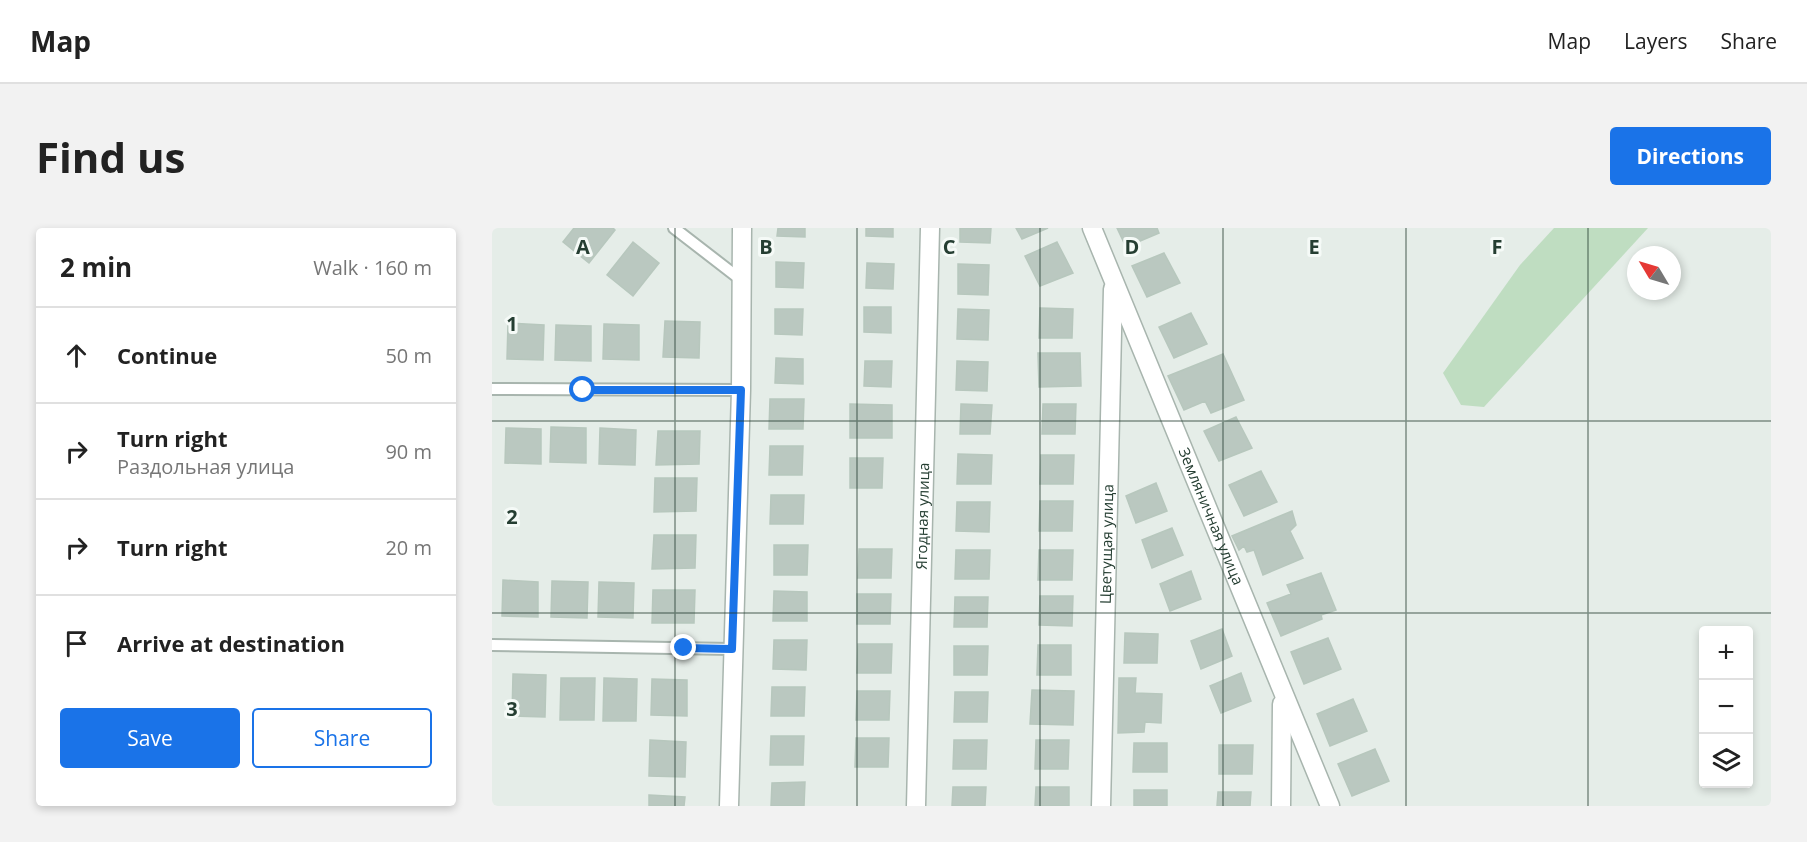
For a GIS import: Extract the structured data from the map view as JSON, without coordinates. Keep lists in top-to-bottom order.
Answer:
{
  "streets": {
    "street": ["Ягодная улица", "Земляничная улица", "Цветущая улица"]
  },
  "crossings": [
    ["Земляничная улица", "Цветущая улица"]
  ],
  "north": "top left",
  "page": {
    "header": "Map",
    "nav": ["Map", "Layers", "Share"],
    "buttons": [
      "Directions",
      ["Save", "Share"]
    ],
    "title": "Find us",
    "heading": ["2 min", "Walk · 160 m"],
    "list": [
      ["Continue", "50 m"],
      ["Turn right", "Раздольная улица", "90 m"],
      ["Turn right", "20 m"],
      "Arrive at destination"
    ],
    "map_buttons": ["+", "−"]
  },
  "grid": {
    "columns": [
      "A",
      "B",
      "C",
      "D",
      "E",
      "F"
    ],
    "rows": ["1", "2", "3"]
  }
}
